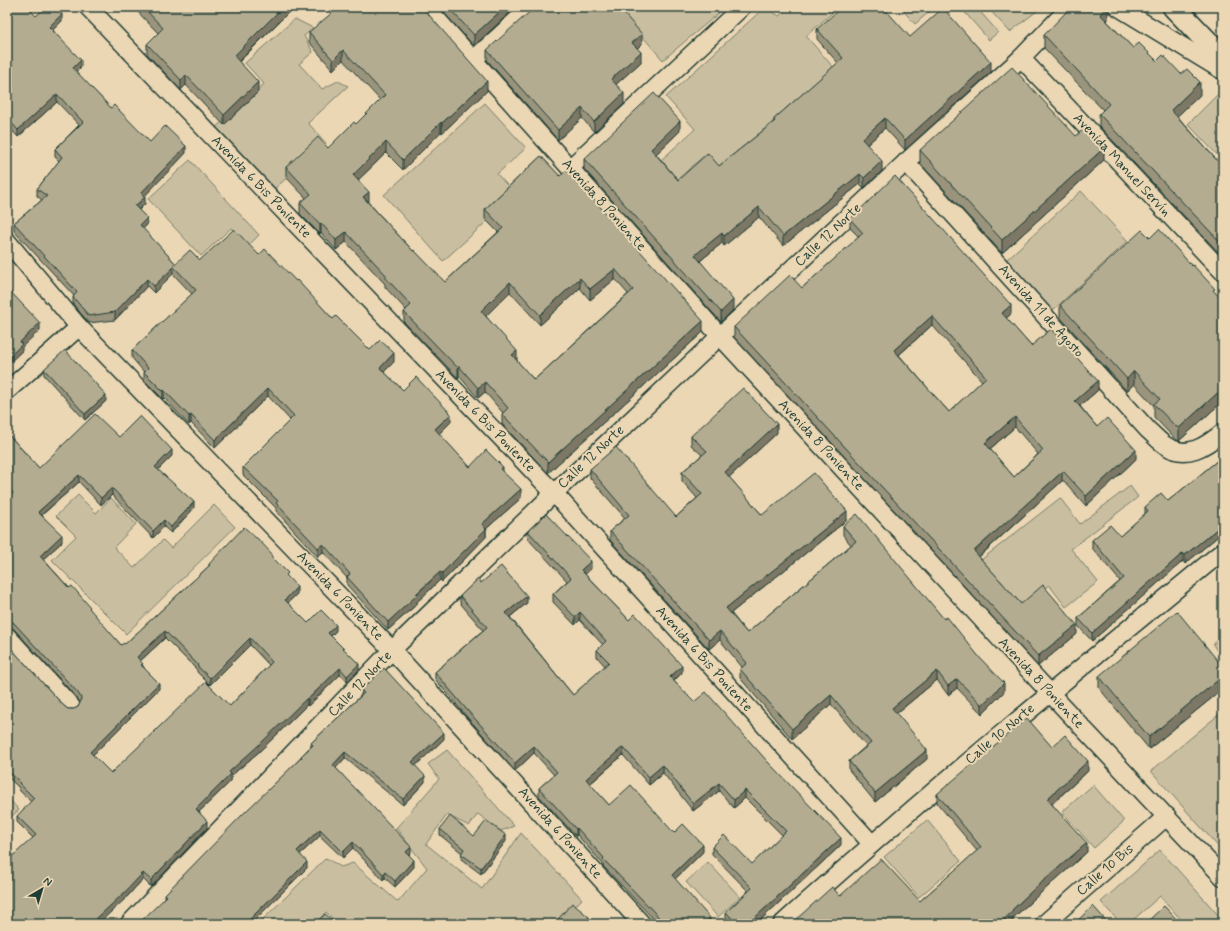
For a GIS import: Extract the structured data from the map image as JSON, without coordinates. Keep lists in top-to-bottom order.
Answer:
{
  "streets": {
    "street": [
      "Avenida Manuel Servín",
      "Avenida 6 Bis Poniente",
      "Avenida 8 Poniente",
      "Calle 12 Norte",
      "Avenida 11 de Agosto",
      "Avenida 6 Poniente",
      "Calle 10 Norte",
      "Calle 10 Bis"
    ]
  },
  "crossings": [
    ["Avenida Manuel Servín", "Calle 12 Norte"],
    ["Avenida 6 Bis Poniente", "Calle 12 Norte"],
    ["Avenida 6 Bis Poniente", "Calle 10 Norte"],
    ["Avenida 8 Poniente", "Calle 12 Norte"],
    ["Avenida 8 Poniente", "Calle 10 Norte"],
    ["Avenida 8 Poniente", "Calle 10 Bis"],
    ["Calle 12 Norte", "Avenida 11 de Agosto"],
    ["Calle 12 Norte", "Avenida 6 Poniente"]
  ],
  "north": "top right"
}
